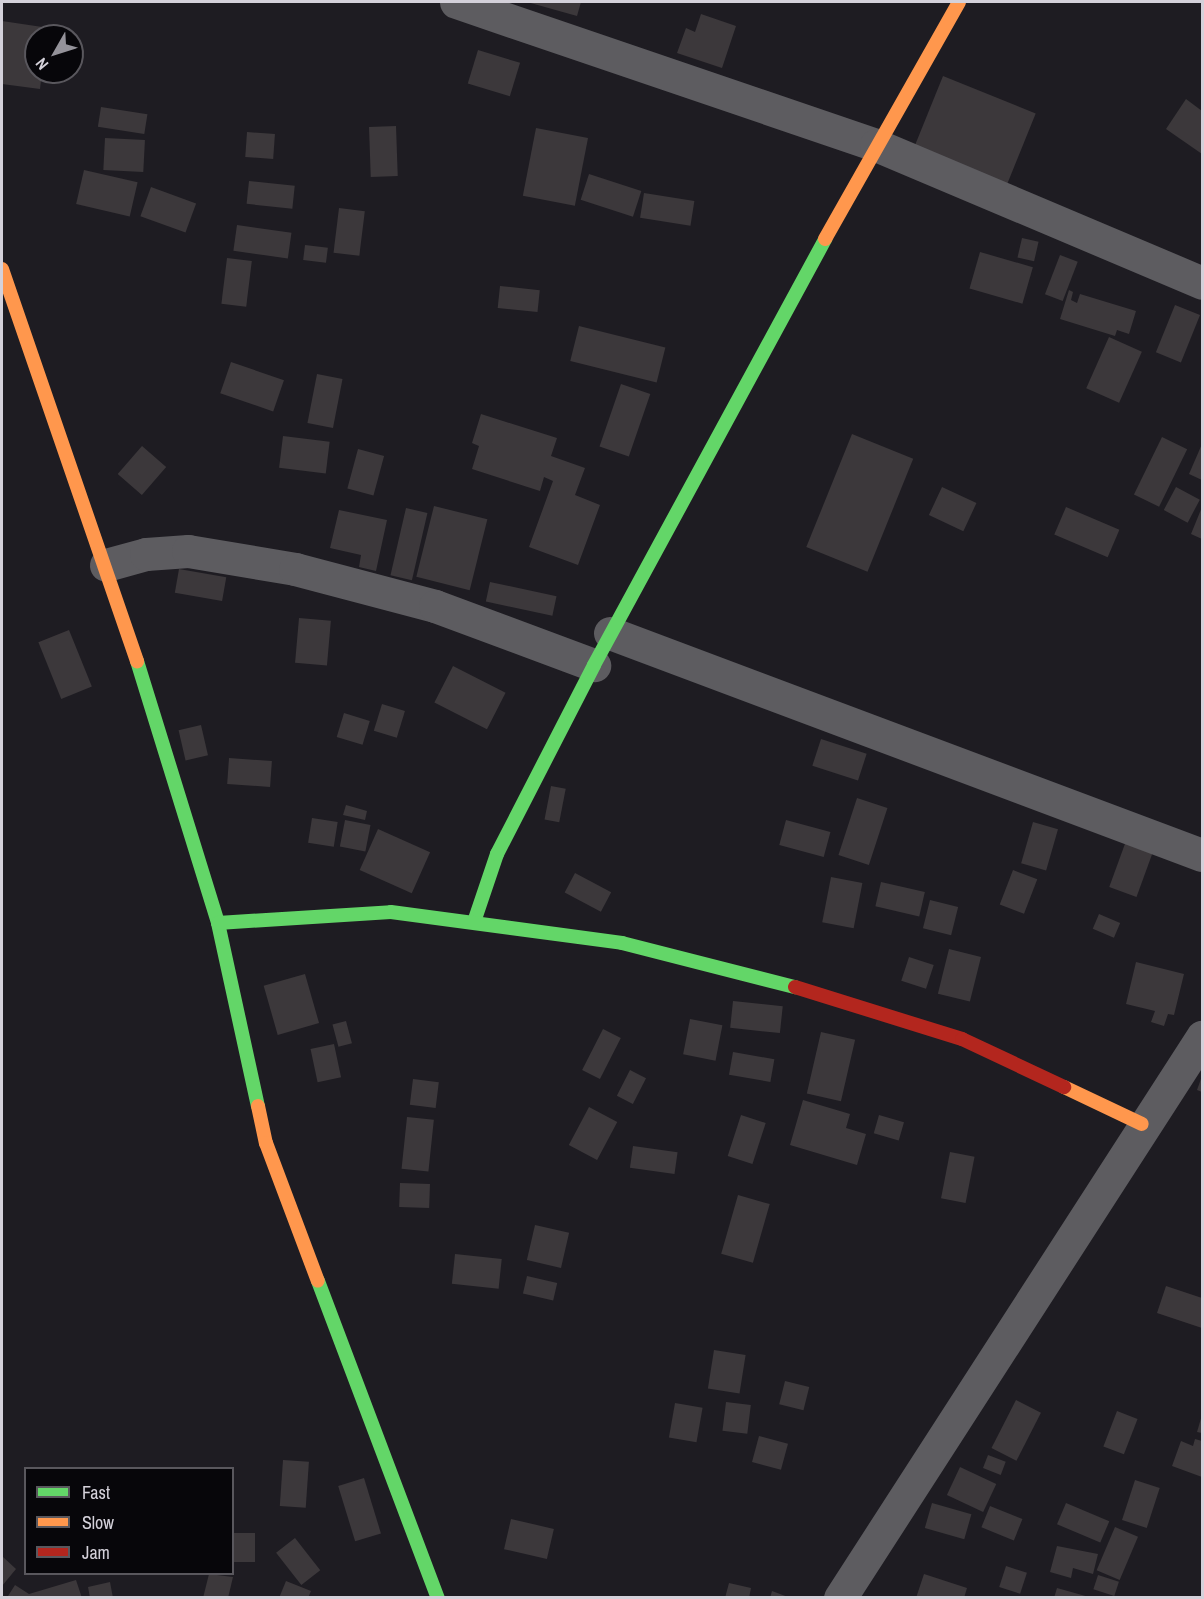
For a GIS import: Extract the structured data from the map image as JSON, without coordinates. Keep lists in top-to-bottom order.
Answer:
{
  "legend": ["Fast", "Slow", "Jam"],
  "north": "bottom left"
}
